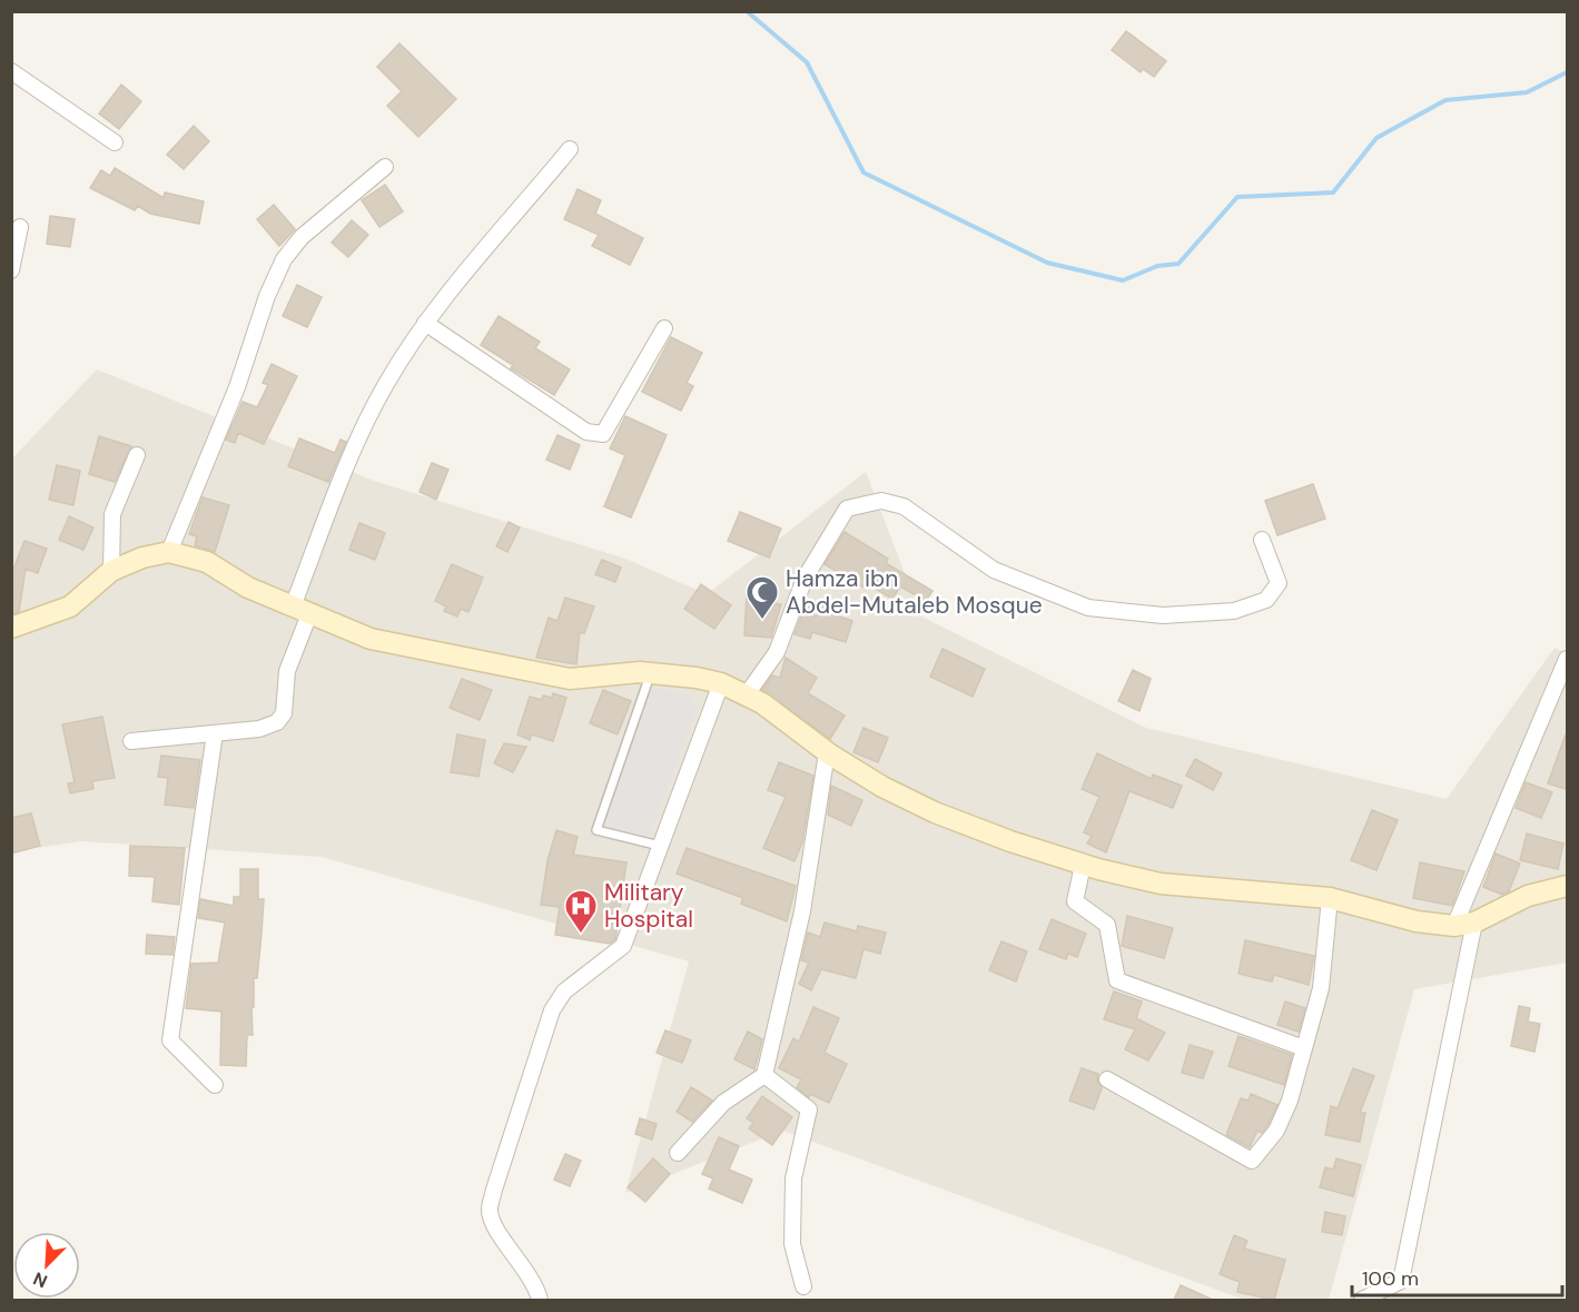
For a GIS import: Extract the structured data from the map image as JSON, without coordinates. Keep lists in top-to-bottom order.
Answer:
{
  "places": {
    "mosque": ["Hamza ibn Abdel-Mutaleb Mosque"],
    "hospital": ["Military Hospital"]
  },
  "scale_bar": "100 m",
  "north": "bottom left"
}
